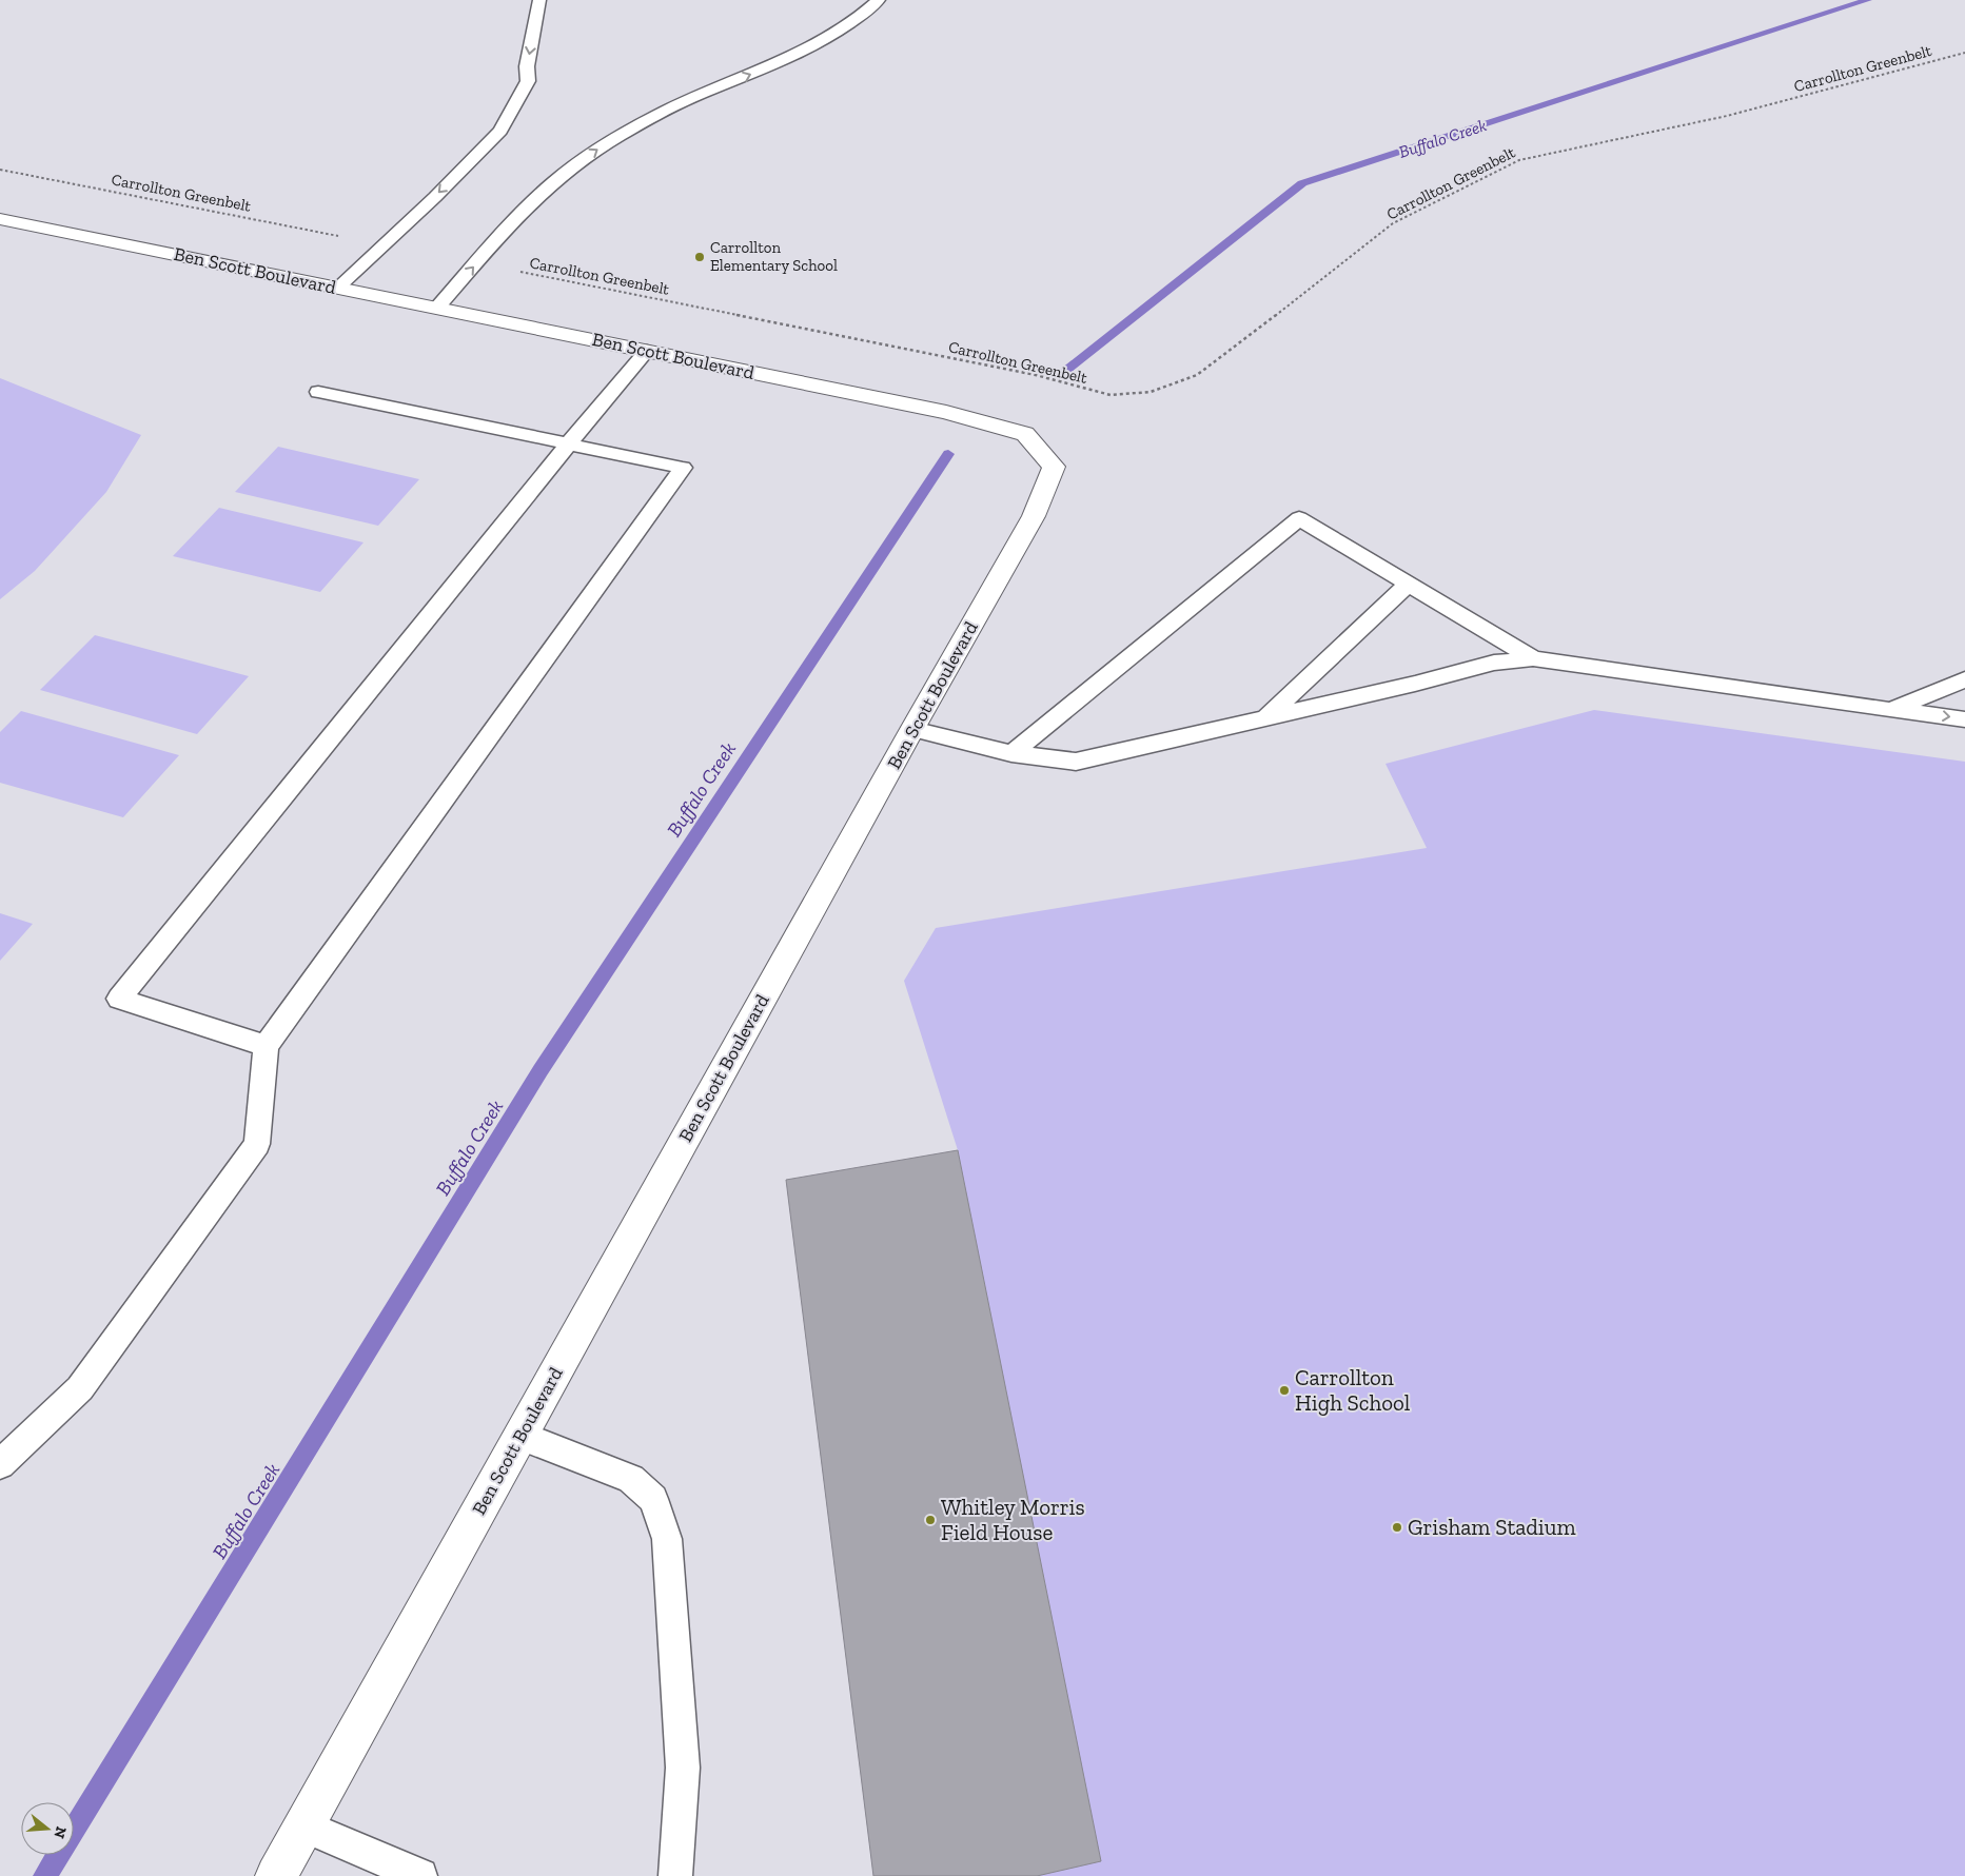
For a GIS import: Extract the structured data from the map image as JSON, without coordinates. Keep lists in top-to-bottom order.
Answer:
{
  "streets": {
    "street": ["Ben Scott Boulevard"],
    "path": ["Carrollton Greenbelt"]
  },
  "water": ["Buffalo Creek"],
  "places": [
    "Carrollton Elementary School",
    "Carrollton High School",
    "Whitley Morris Field House",
    "Grisham Stadium"
  ],
  "north": "right"
}
